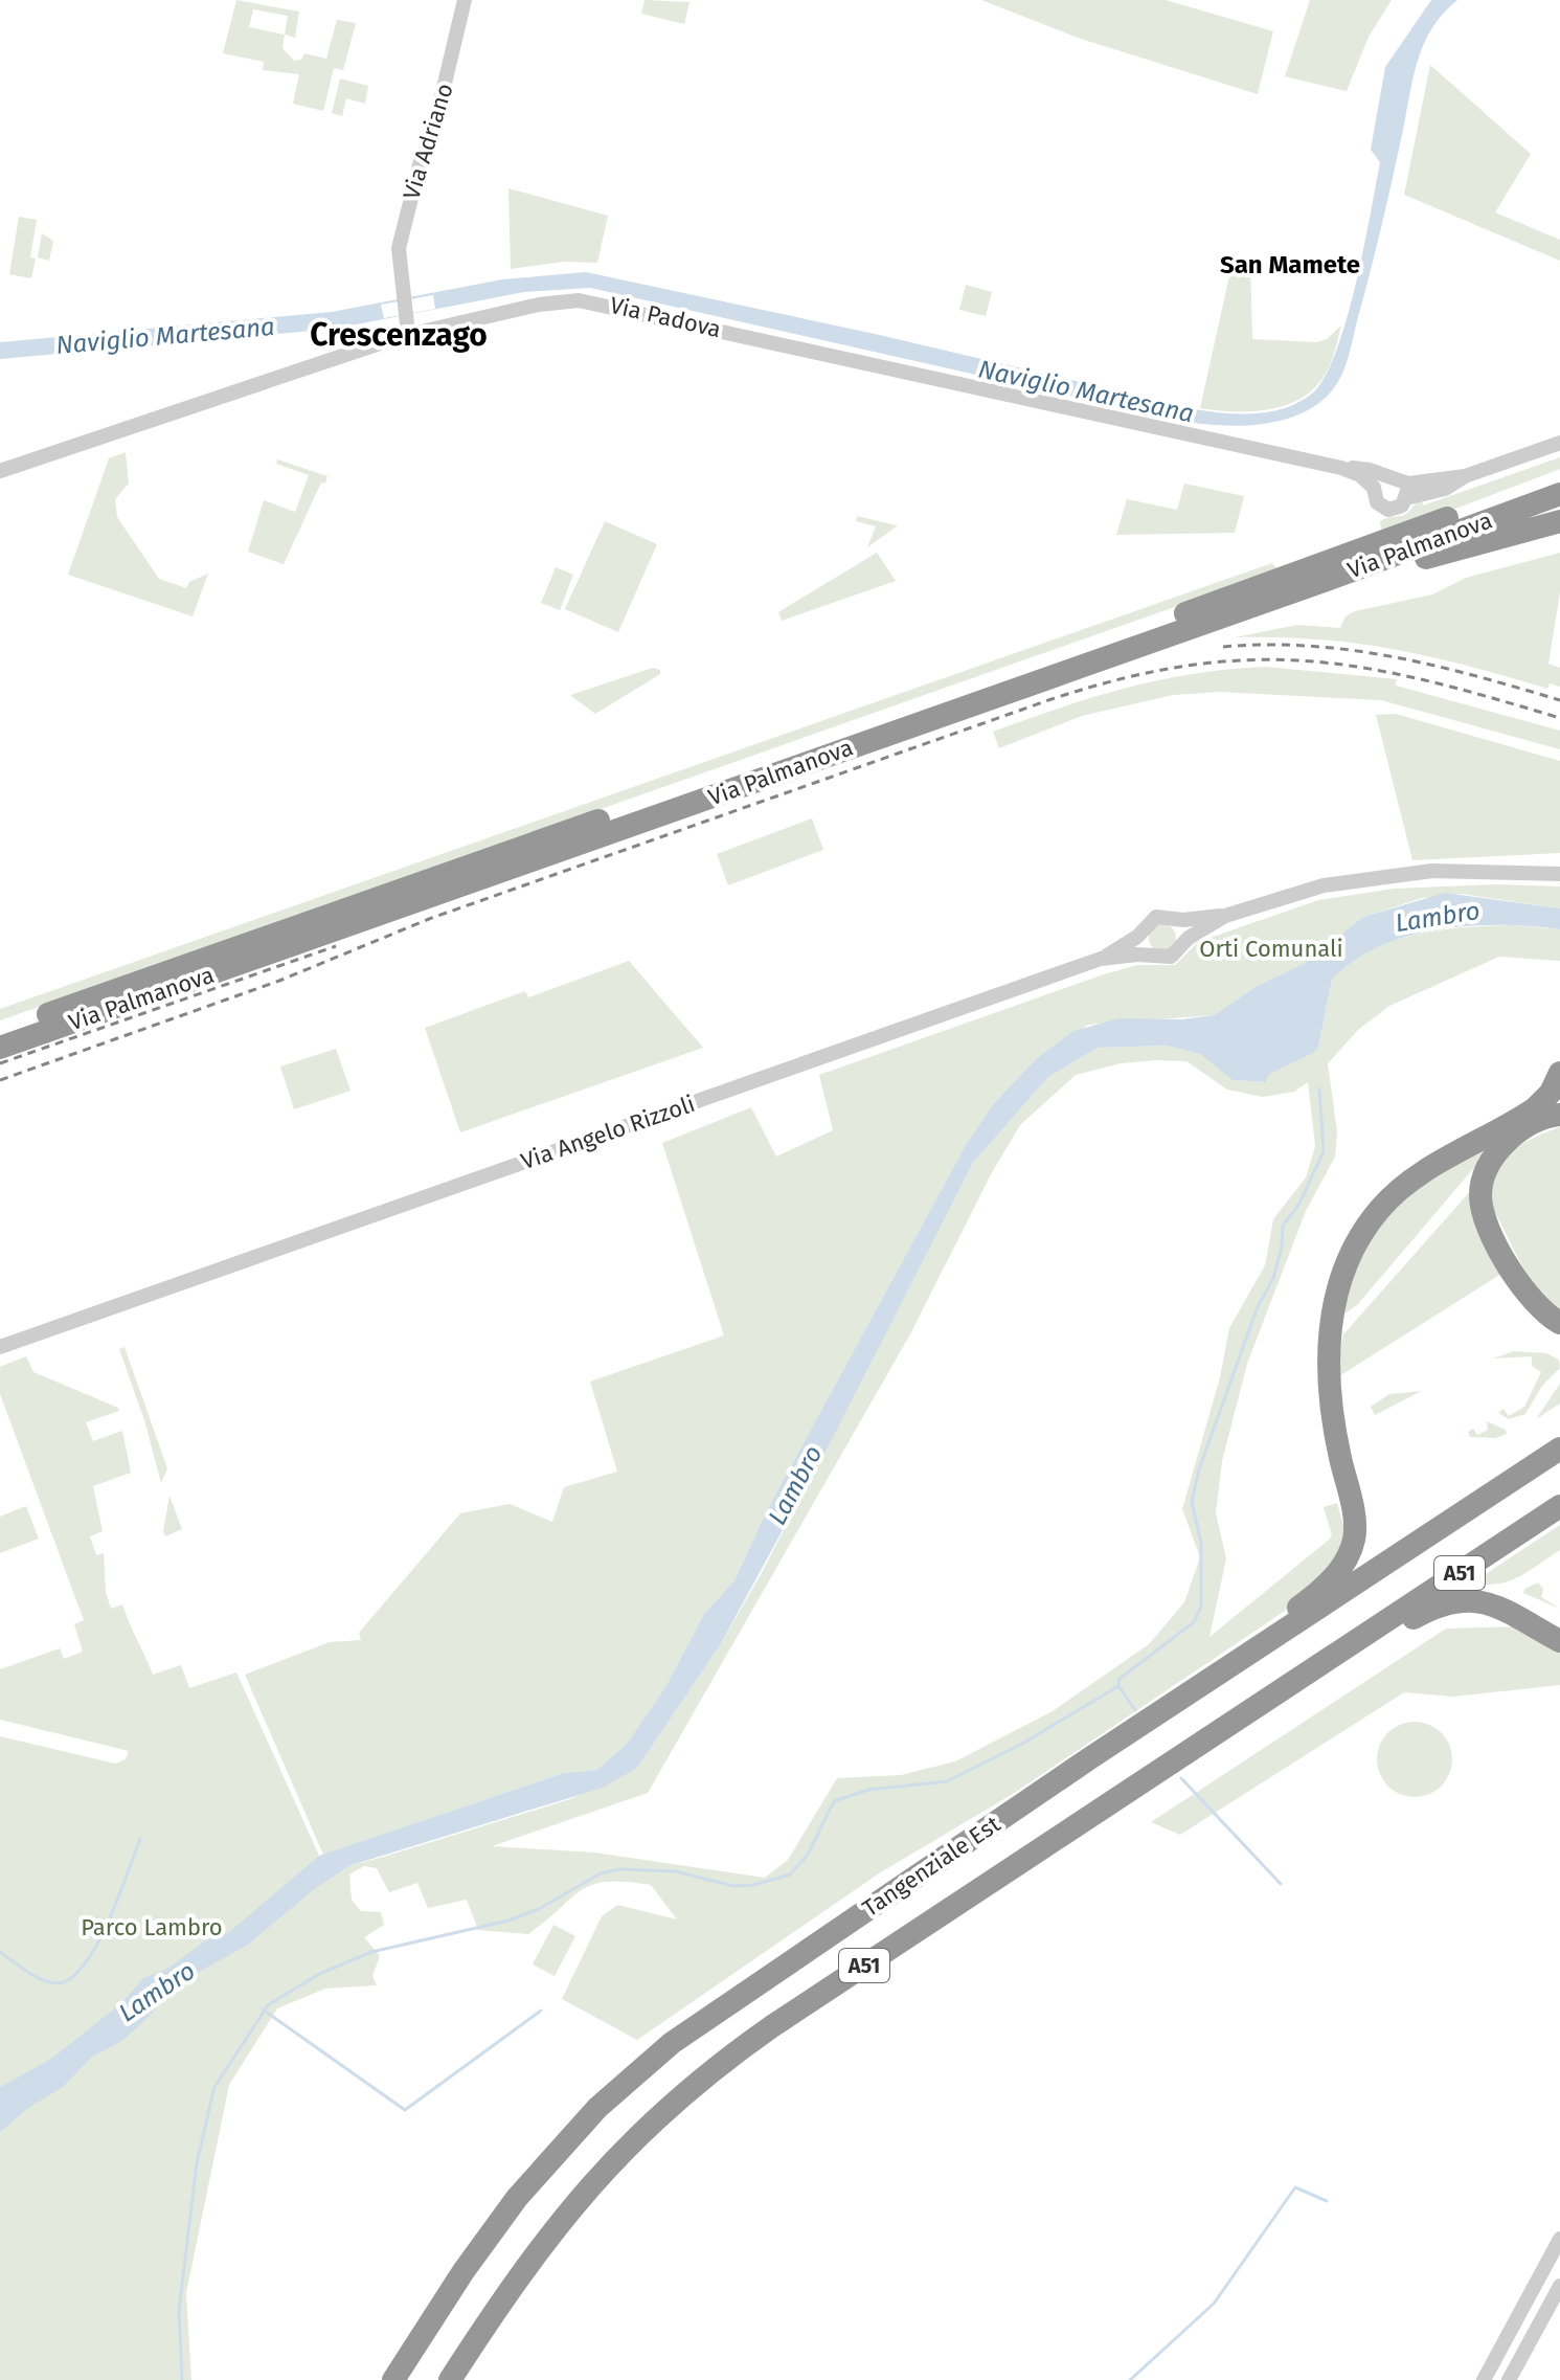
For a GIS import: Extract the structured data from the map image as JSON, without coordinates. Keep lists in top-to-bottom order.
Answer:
{
  "streets": {
    "highway": ["Via Palmanova", "A51", "Tangenziale Est"],
    "street": ["Via Adriano", "Via Padova", "Via Angelo Rizzoli"]
  },
  "crossings": [
    ["Via Adriano", "Via Padova"],
    ["Via Padova", "Via Palmanova"]
  ],
  "districts": ["San Mamete", "Crescenzago"],
  "water": ["Naviglio Martesana", "Lambro"],
  "parks": ["Orti Comunali", "Parco Lambro"]
}
